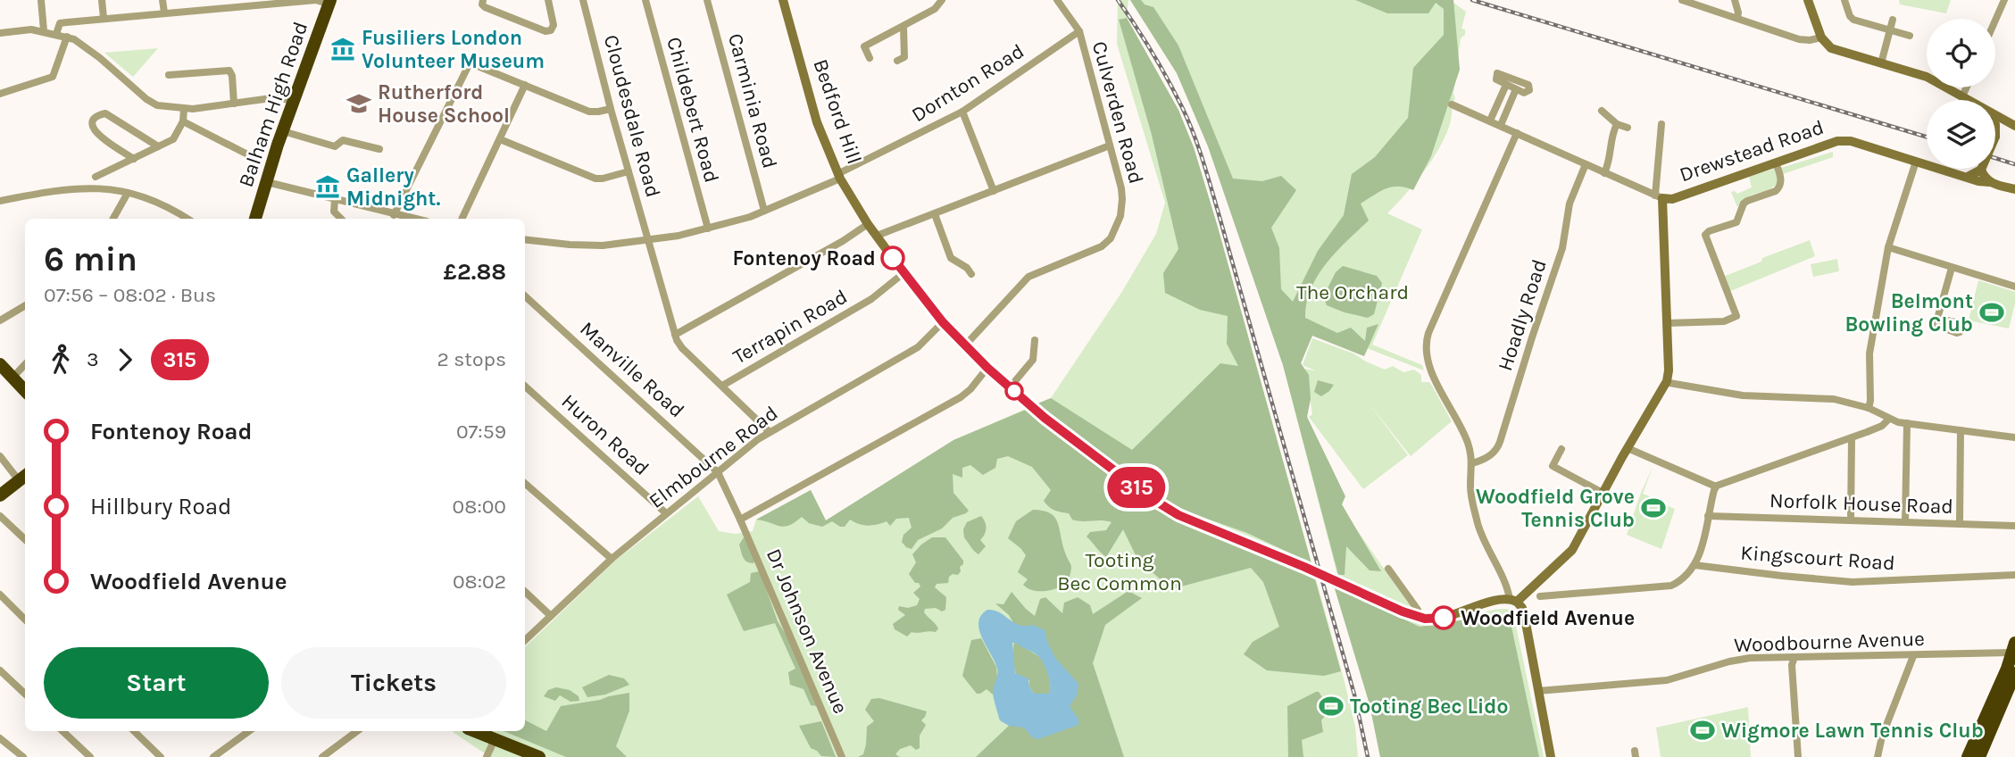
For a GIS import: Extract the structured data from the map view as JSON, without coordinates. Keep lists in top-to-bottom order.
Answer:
{
  "streets": {
    "highway": ["Balham High Road"],
    "main road": ["Bedford Hill", "Drewstead Road"],
    "street": [
      "Dornton Road",
      "Carminia Road",
      "Childebert Road",
      "Culverden Road",
      "Cloudesdale Road",
      "Hoadly Road",
      "Terrapin Road",
      "Manville Road",
      "Huron Road",
      "Elmbourne Road",
      "Norfolk House Road",
      "Kingscourt Road",
      "Dr Johnson Avenue",
      "Woodbourne Avenue"
    ]
  },
  "crossings": [
    ["Dornton Road", "Carminia Road"],
    ["Dornton Road", "Childebert Road"],
    ["Dornton Road", "Bedford Hill"],
    ["Dornton Road", "Culverden Road"],
    ["Dornton Road", "Cloudesdale Road"],
    ["Bedford Hill", "Culverden Road"],
    ["Bedford Hill", "Terrapin Road"],
    ["Bedford Hill", "Elmbourne Road"],
    ["Manville Road", "Elmbourne Road"],
    ["Manville Road", "Dr Johnson Avenue"],
    ["Huron Road", "Elmbourne Road"],
    ["Elmbourne Road", "Dr Johnson Avenue"]
  ],
  "parks": ["The Orchard", "Tooting Bec Common"],
  "places": {
    "museum": ["Fusiliers London Volunteer Museum", "Gallery Midnight."],
    "school or university": ["Rutherford House School"],
    "other": ["Fontenoy Road", "Woodfield Avenue"],
    "sports": [
      "Belmont Bowling Club",
      "Woodfield Grove Tennis Club",
      "Tooting Bec Lido",
      "Wigmore Lawn Tennis Club"
    ]
  },
  "lines": ["bus line 315"],
  "page": {
    "on_map": "315",
    "heading": ["6 min", "07:56 – 08:02 · Bus", "£2.88"],
    "legs": ["3", "315", "2 stops"],
    "list": [
      {
        "name": "Fontenoy Road",
        "value": "07:59"
      },
      {
        "name": "Hillbury Road",
        "value": "08:00"
      },
      {
        "name": "Woodfield Avenue",
        "value": "08:02"
      }
    ],
    "buttons": ["Start", "Tickets"]
  }
}
